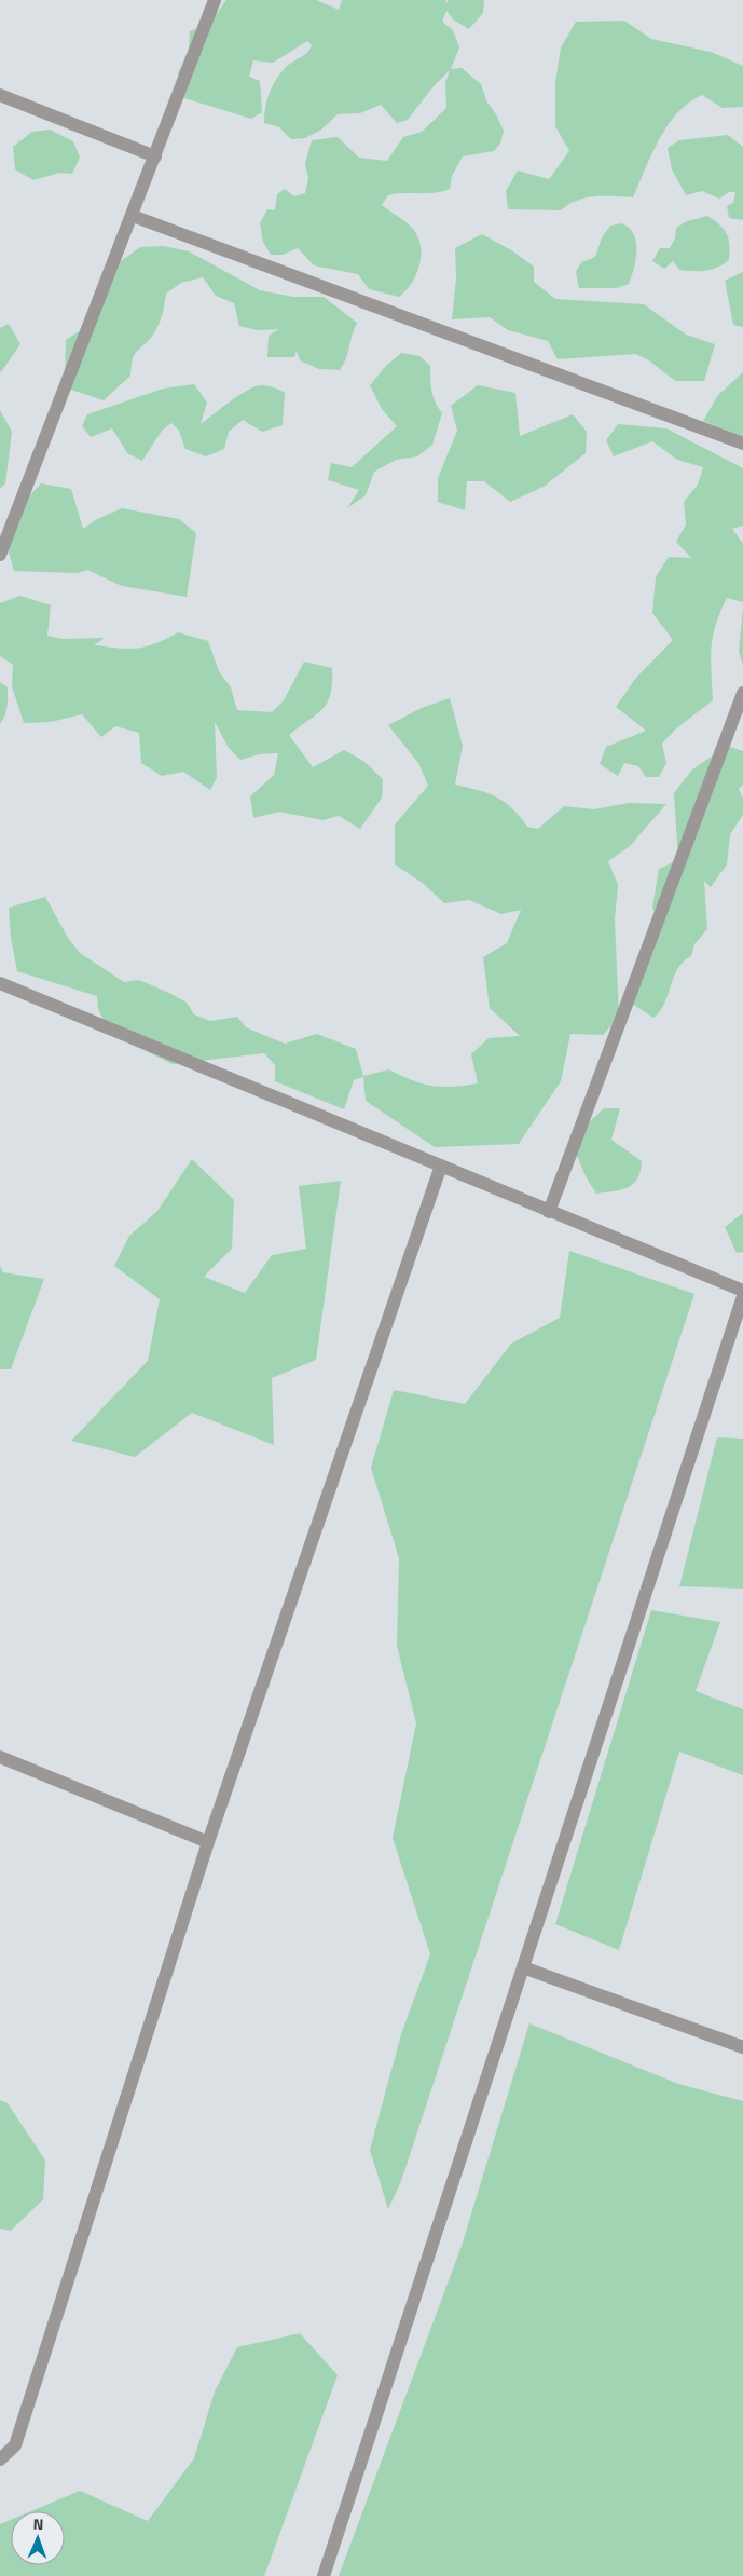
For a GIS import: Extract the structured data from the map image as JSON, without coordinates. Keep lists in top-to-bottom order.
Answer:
{
  "north": "top"
}
